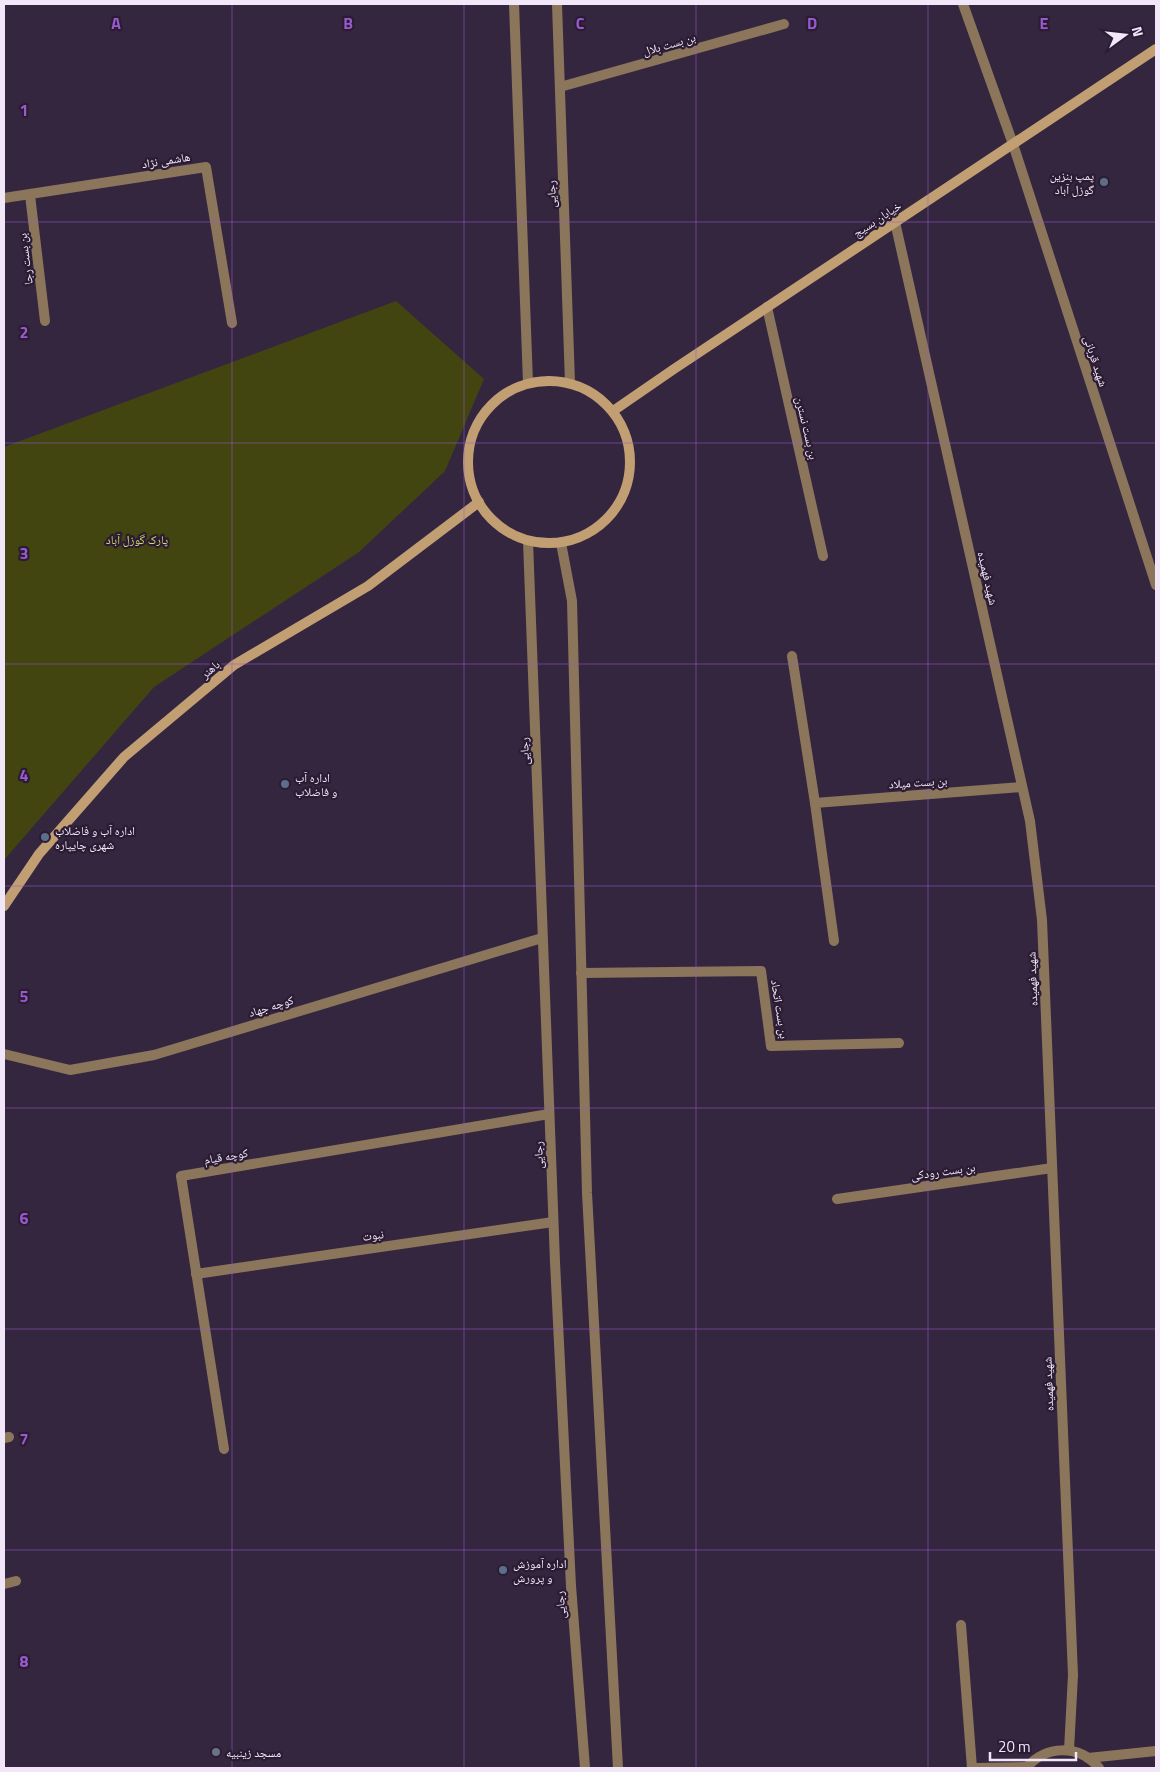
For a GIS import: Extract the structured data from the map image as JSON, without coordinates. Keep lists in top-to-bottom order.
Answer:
{
  "streets": {
    "main road": ["خیابان بسیج", "باهنر"],
    "street": [
      "بن بست بلال",
      "هاشمی نژاد",
      "رجایی",
      "بن بست رجا",
      "شهید قربانی",
      "بن بست نسترن",
      "شهید فهمیده",
      "بن بست میلاد",
      "کوچه جهاد",
      "بن بست اتحاد",
      "کوچه قیام",
      "بن بست رودکی",
      "نبوت"
    ]
  },
  "crossings": [
    ["بن بست بلال", "رجایی"],
    ["هاشمی نژاد", "بن بست رجا"],
    ["رجایی", "خیابان بسیج"],
    ["رجایی", "باهنر"],
    ["رجایی", "کوچه جهاد"],
    ["رجایی", "کوچه قیام"],
    ["رجایی", "نبوت"],
    ["خیابان بسیج", "شهید قربانی"],
    ["خیابان بسیج", "بن بست نسترن"],
    ["خیابان بسیج", "شهید فهمیده"],
    ["خیابان بسیج", "باهنر"],
    ["شهید فهمیده", "بن بست میلاد"],
    ["شهید فهمیده", "بن بست رودکی"],
    ["کوچه قیام", "نبوت"]
  ],
  "parks": ["پارک گوزل آباد"],
  "places": [
    "پمپ بنزین گوزل آباد",
    "اداره آب و فاضلاب",
    "اداره آب و فاضلاب شهری چایپاره",
    "اداره آموزش و پرورش",
    "مسجد زینبیه"
  ],
  "scale_bar": "20 m",
  "north": "right",
  "grid": {
    "columns": [
      "A",
      "B",
      "C",
      "D",
      "E"
    ],
    "rows": [
      "1",
      "2",
      "3",
      "4",
      "5",
      "6",
      "7",
      "8"
    ]
  }
}
